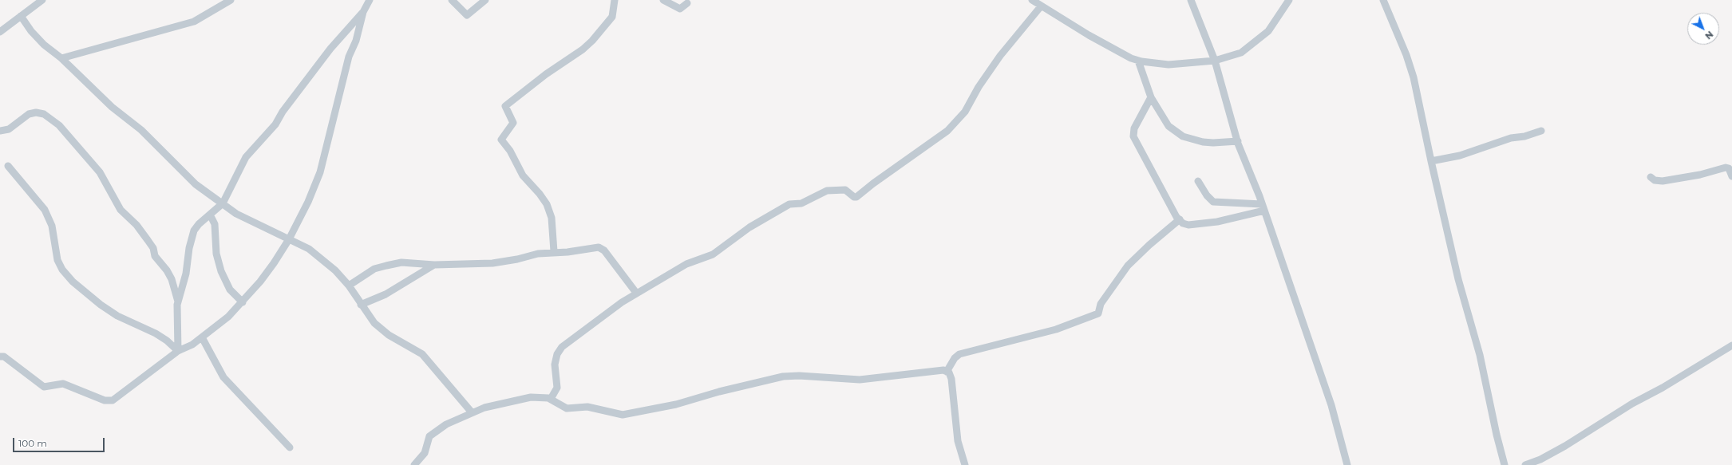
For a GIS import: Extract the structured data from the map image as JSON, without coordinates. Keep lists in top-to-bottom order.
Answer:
{
  "scale_bar": "100 m",
  "north": "bottom right"
}
